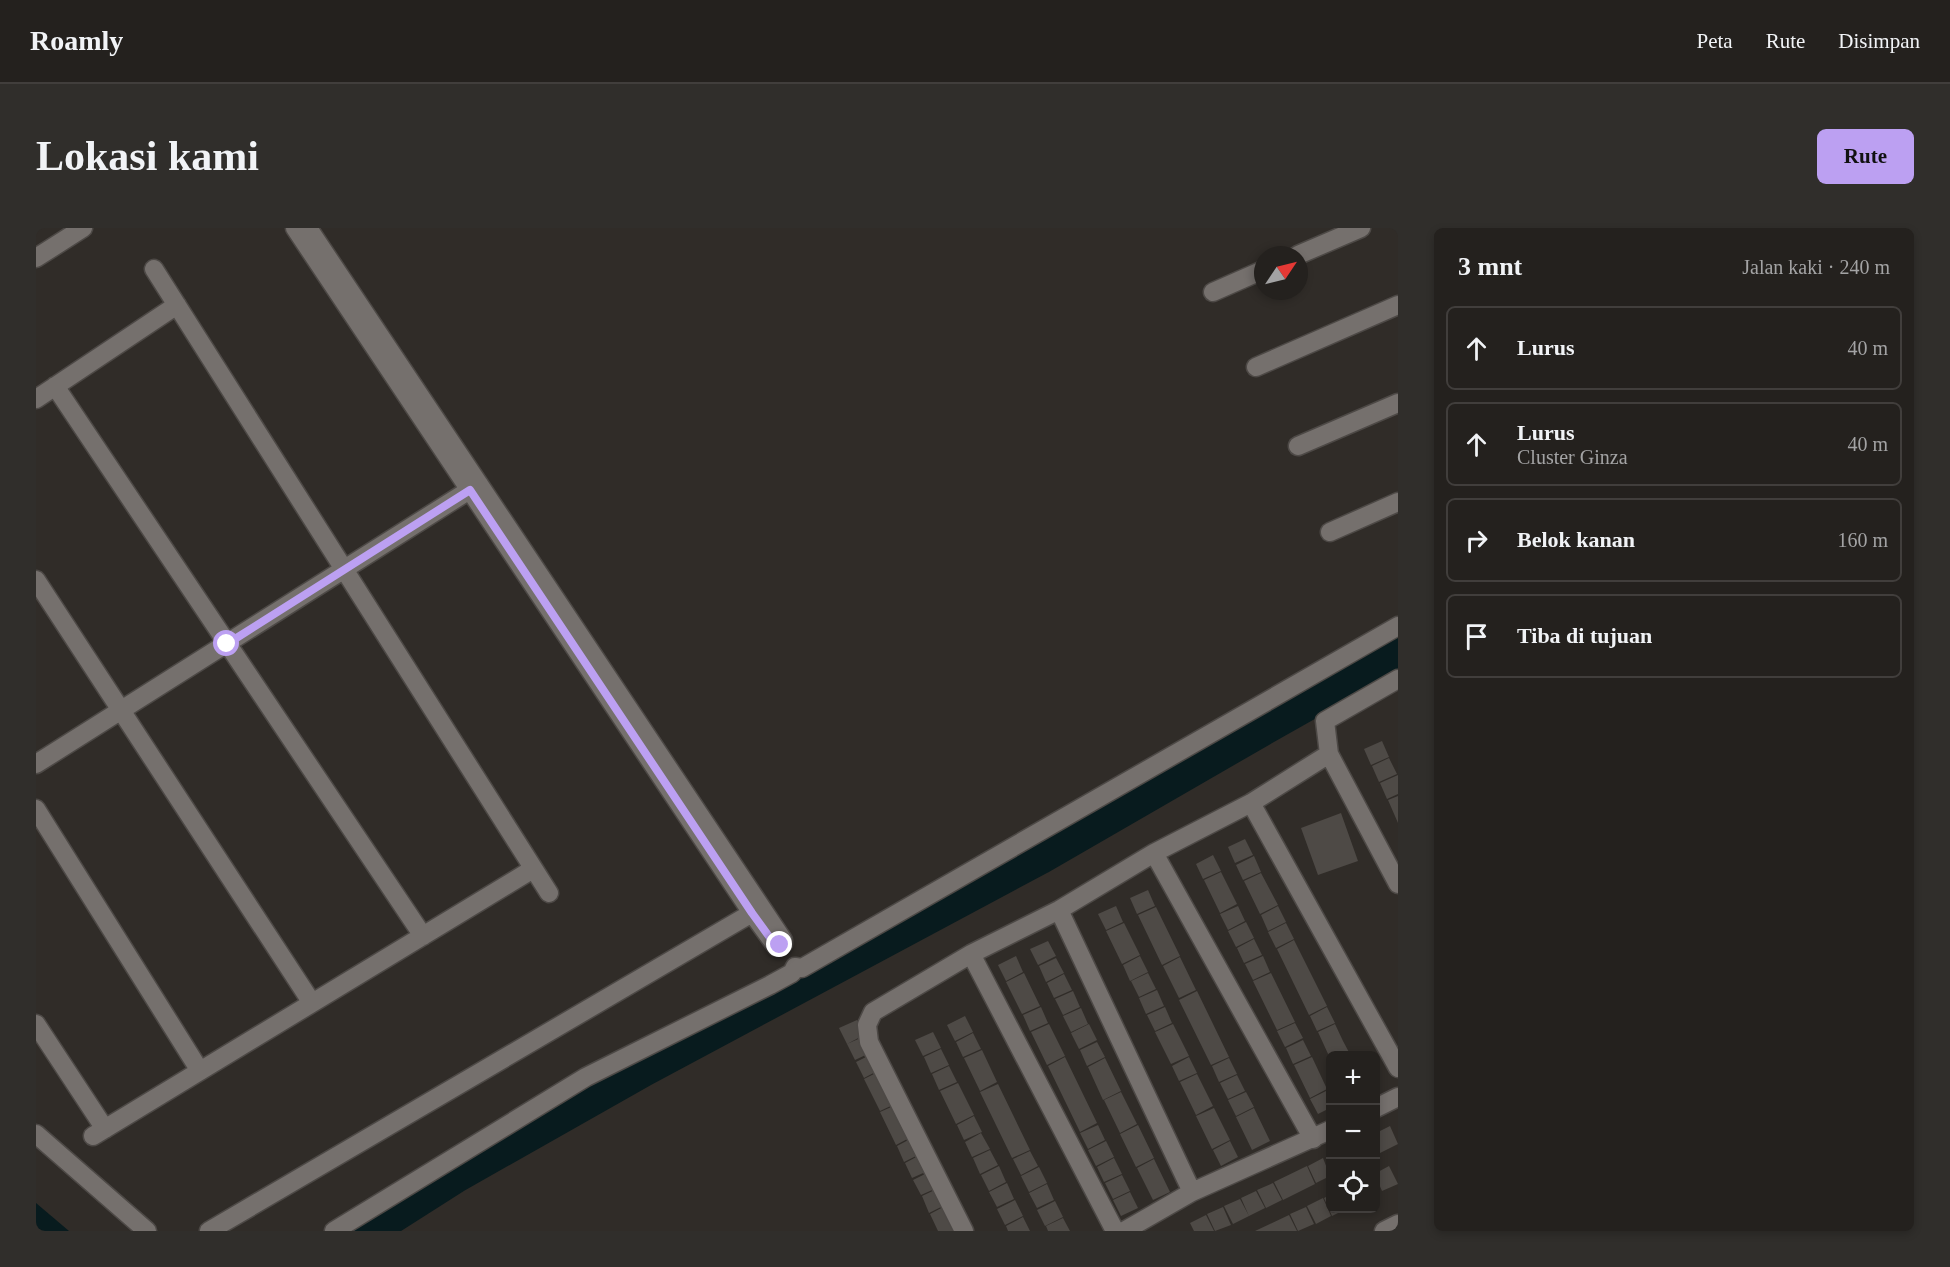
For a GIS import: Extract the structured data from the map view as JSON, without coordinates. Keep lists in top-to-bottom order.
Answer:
{
  "north": "top right",
  "page": {
    "header": "Roamly",
    "nav": ["Peta", "Rute", "Disimpan"],
    "buttons": "Rute",
    "title": "Lokasi kami",
    "heading": ["3 mnt", "Jalan kaki · 240 m"],
    "list": [
      ["Lurus", "40 m"],
      ["Lurus", "Cluster Ginza", "40 m"],
      ["Belok kanan", "160 m"],
      "Tiba di tujuan"
    ],
    "map_buttons": ["+", "−"]
  }
}
